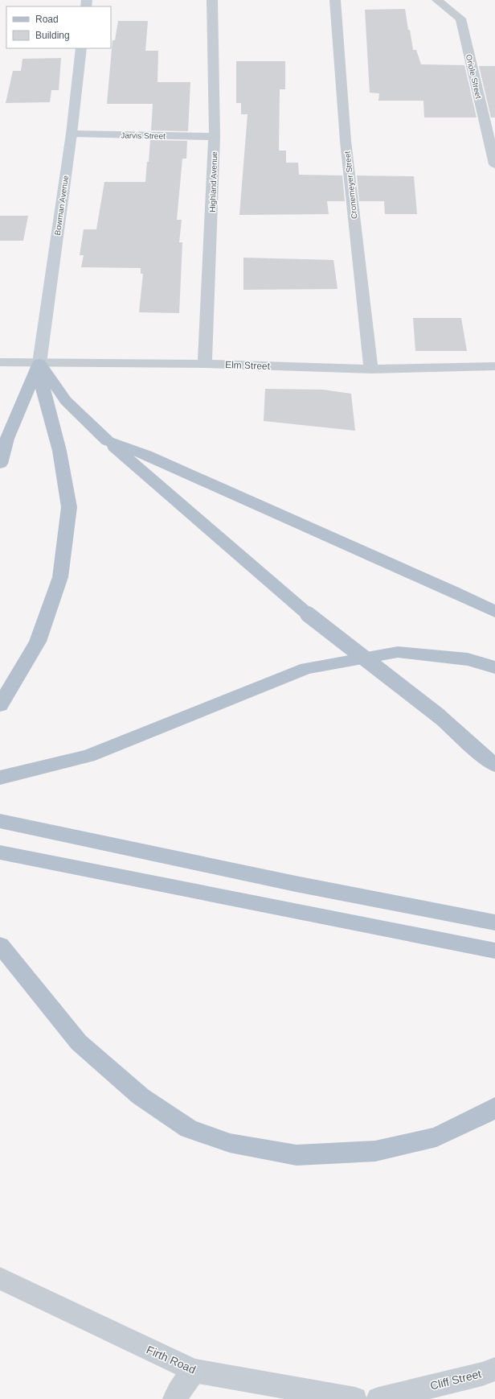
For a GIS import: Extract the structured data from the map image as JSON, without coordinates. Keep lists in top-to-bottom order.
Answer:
{
  "streets": {
    "main road": ["Bowman Avenue"],
    "street": [
      "Oriole Street",
      "Jarvis Street",
      "Highland Avenue",
      "Cronemeyer Street",
      "Elm Street",
      "Firth Road",
      "Cliff Street"
    ]
  },
  "crossings": [
    ["Jarvis Street", "Highland Avenue"],
    ["Jarvis Street", "Bowman Avenue"],
    ["Highland Avenue", "Elm Street"],
    ["Cronemeyer Street", "Elm Street"],
    ["Bowman Avenue", "Elm Street"]
  ],
  "legend": ["Road", "Building"]
}
